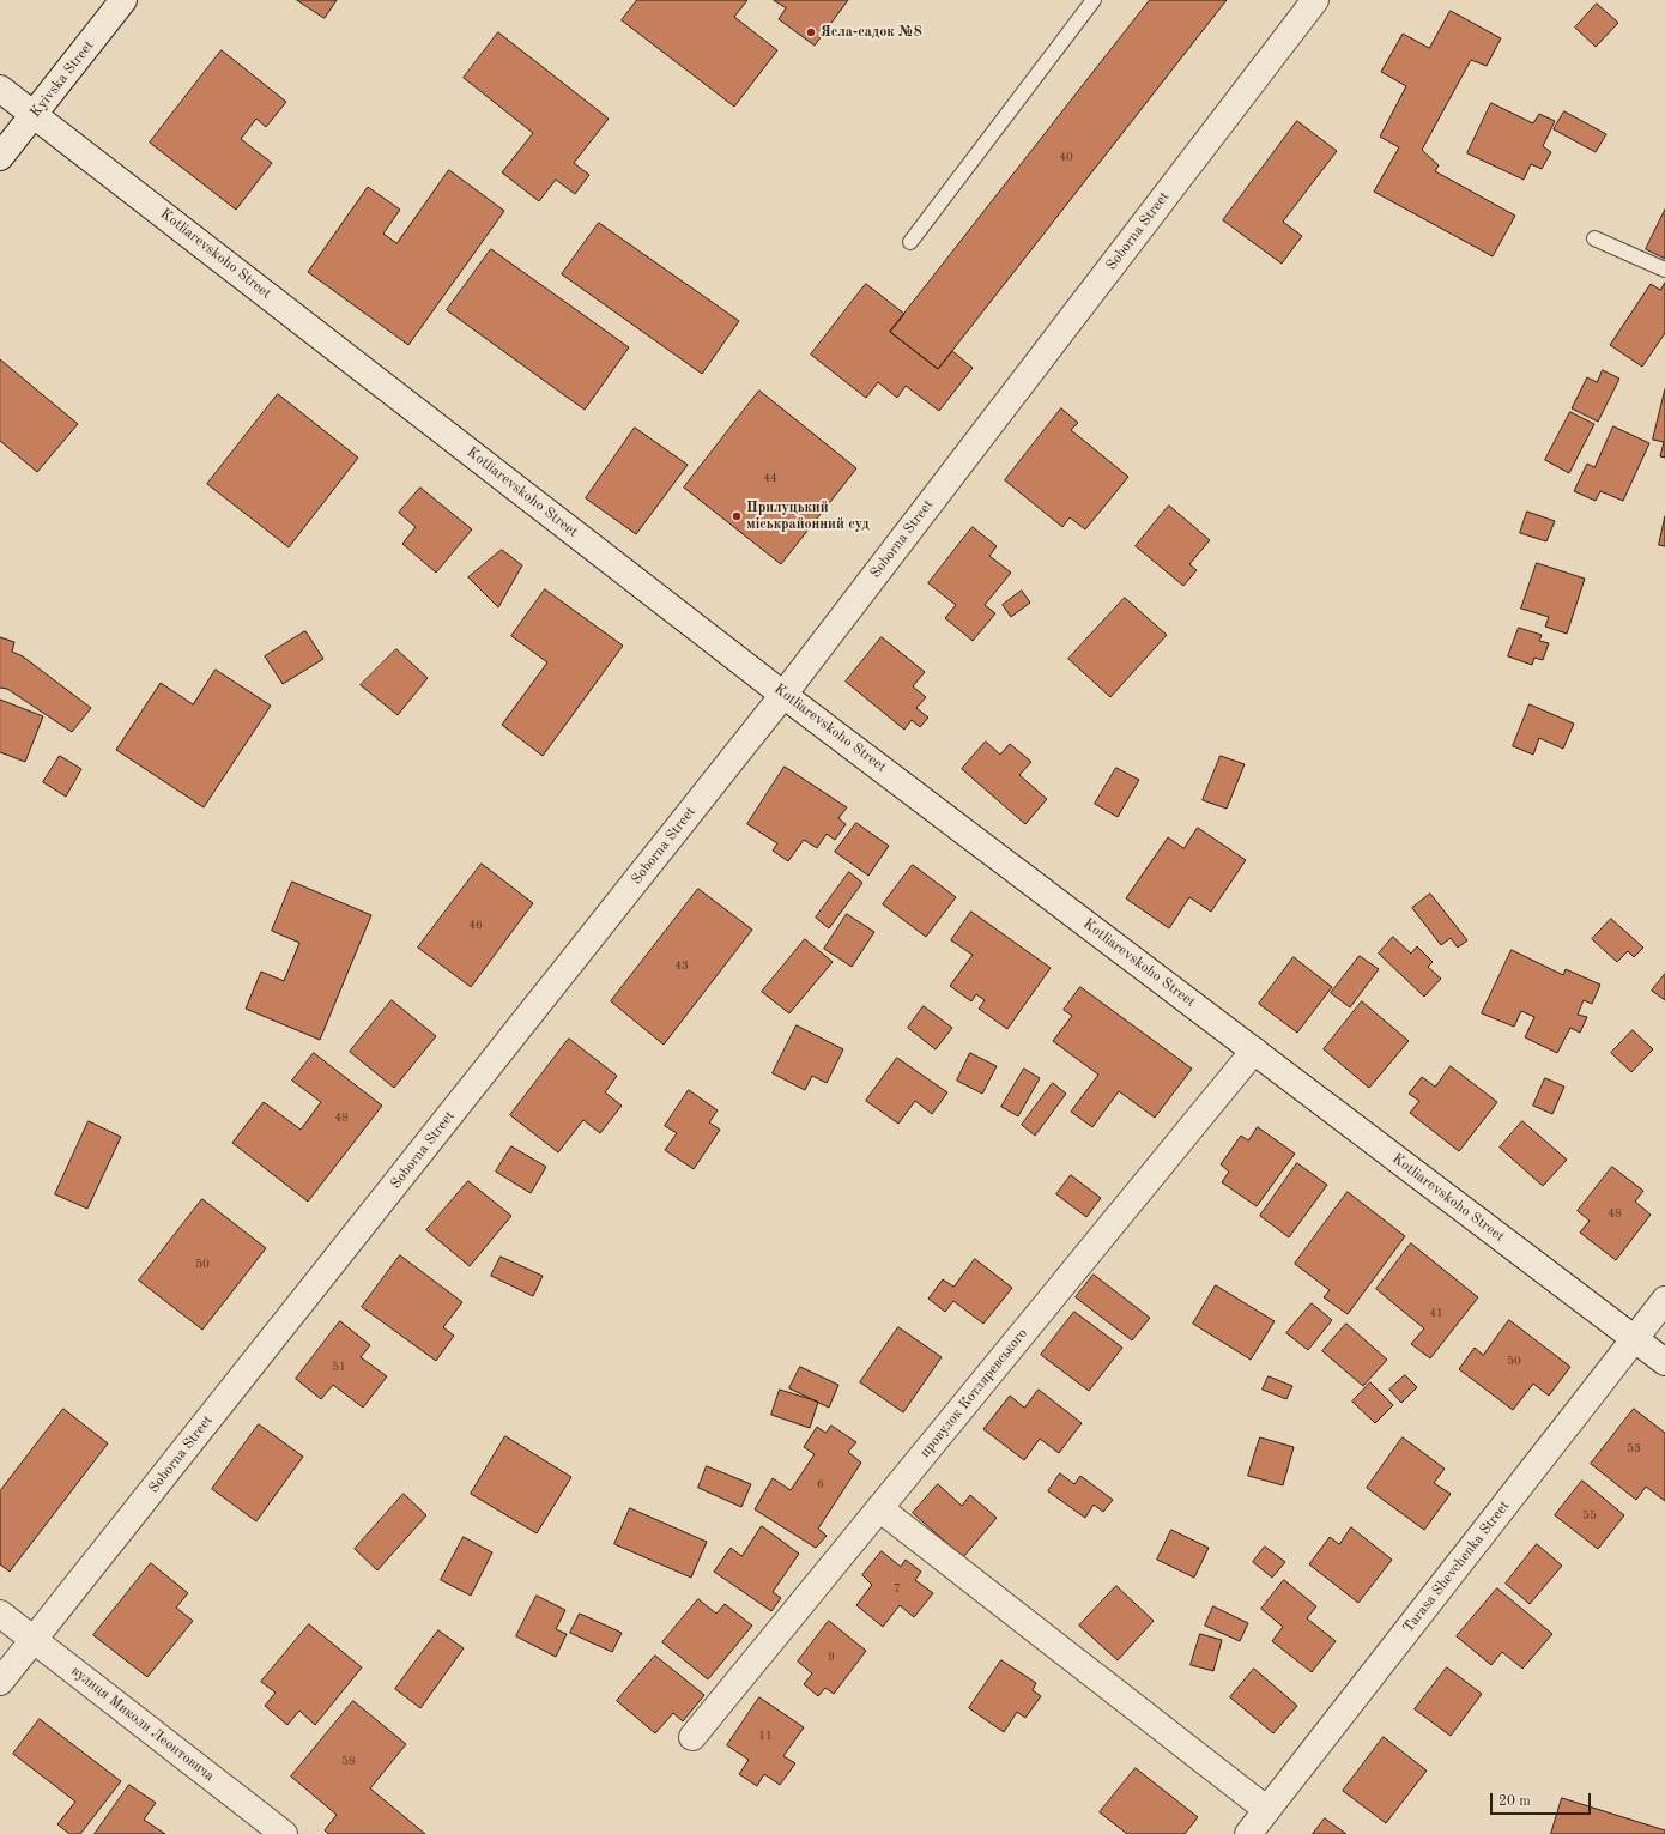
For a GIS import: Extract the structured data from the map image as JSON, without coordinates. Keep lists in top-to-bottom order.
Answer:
{
  "streets": {
    "street": [
      "Kyivska Street",
      "Soborna Street",
      "Kotliarevskoho Street",
      "провулок Котляревського",
      "Tarasa Shevchenka Street",
      "вулиця Миколи Леонтовича"
    ]
  },
  "crossings": [
    ["Kyivska Street", "Kotliarevskoho Street"],
    ["Soborna Street", "Kotliarevskoho Street"],
    ["Soborna Street", "вулиця Миколи Леонтовича"],
    ["Kotliarevskoho Street", "провулок Котляревського"],
    ["Kotliarevskoho Street", "Tarasa Shevchenka Street"]
  ],
  "places": ["Ясла-садок №8", "Прилуцький міськрайонний суд"],
  "house_numbers": [
    "40",
    "44",
    "46",
    "43",
    "48",
    "48",
    "50",
    "41",
    "50",
    "51",
    "53",
    "6",
    "55",
    "7",
    "9",
    "11",
    "58"
  ],
  "scale_bar": "20 m"
}
